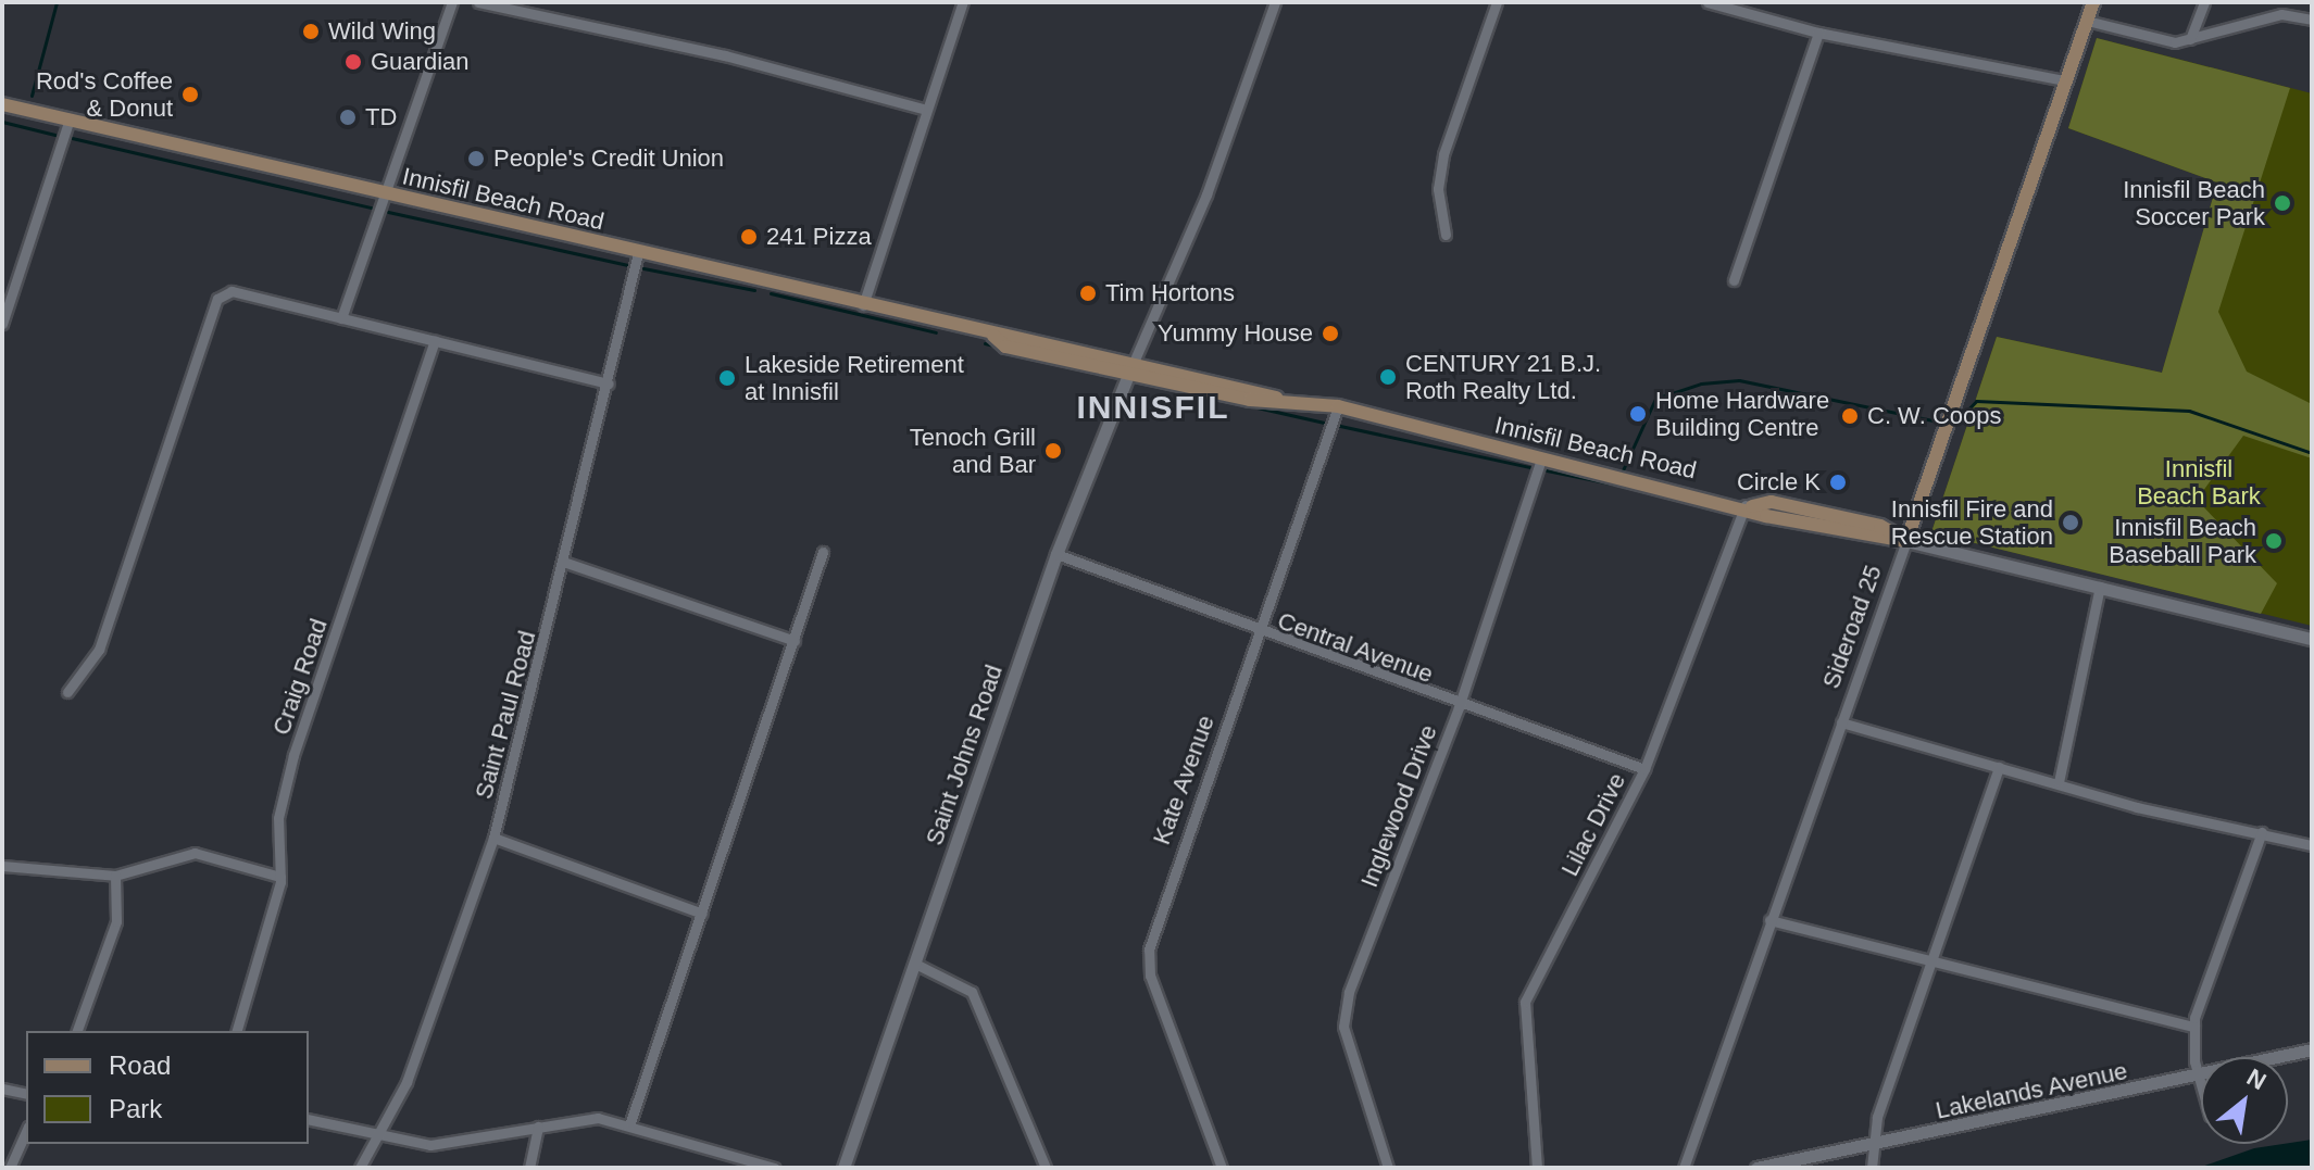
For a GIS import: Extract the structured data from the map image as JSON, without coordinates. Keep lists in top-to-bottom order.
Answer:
{
  "streets": {
    "main road": ["Innisfil Beach Road", "Sideroad 25"],
    "street": [
      "Central Avenue",
      "Craig Road",
      "Saint Paul Road",
      "Saint Johns Road",
      "Kate Avenue",
      "Inglewood Drive",
      "Lilac Drive",
      "Lakelands Avenue"
    ]
  },
  "crossings": [
    ["Innisfil Beach Road", "Sideroad 25"],
    ["Innisfil Beach Road", "Saint Paul Road"],
    ["Innisfil Beach Road", "Saint Johns Road"],
    ["Innisfil Beach Road", "Kate Avenue"],
    ["Innisfil Beach Road", "Inglewood Drive"],
    ["Innisfil Beach Road", "Lilac Drive"],
    ["Central Avenue", "Saint Johns Road"],
    ["Central Avenue", "Kate Avenue"],
    ["Central Avenue", "Inglewood Drive"],
    ["Central Avenue", "Lilac Drive"]
  ],
  "districts": ["INNISFIL"],
  "parks": ["Innisfil Beach Bark"],
  "places": [
    "Wild Wing",
    "Guardian",
    "Rod's Coffee & Donut",
    "TD",
    "People's Credit Union",
    "Innisfil Beach Soccer Park",
    "241 Pizza",
    "Tim Hortons",
    "Yummy House",
    "CENTURY 21 B.J. Roth Realty Ltd.",
    "Lakeside Retirement at Innisfil",
    "Home Hardware Building Centre",
    "C. W. Coops",
    "Tenoch Grill and Bar",
    "Circle K",
    "Innisfil Fire and Rescue Station",
    "Innisfil Beach Baseball Park"
  ],
  "legend": ["Road", "Park"],
  "north": "top right"
}
